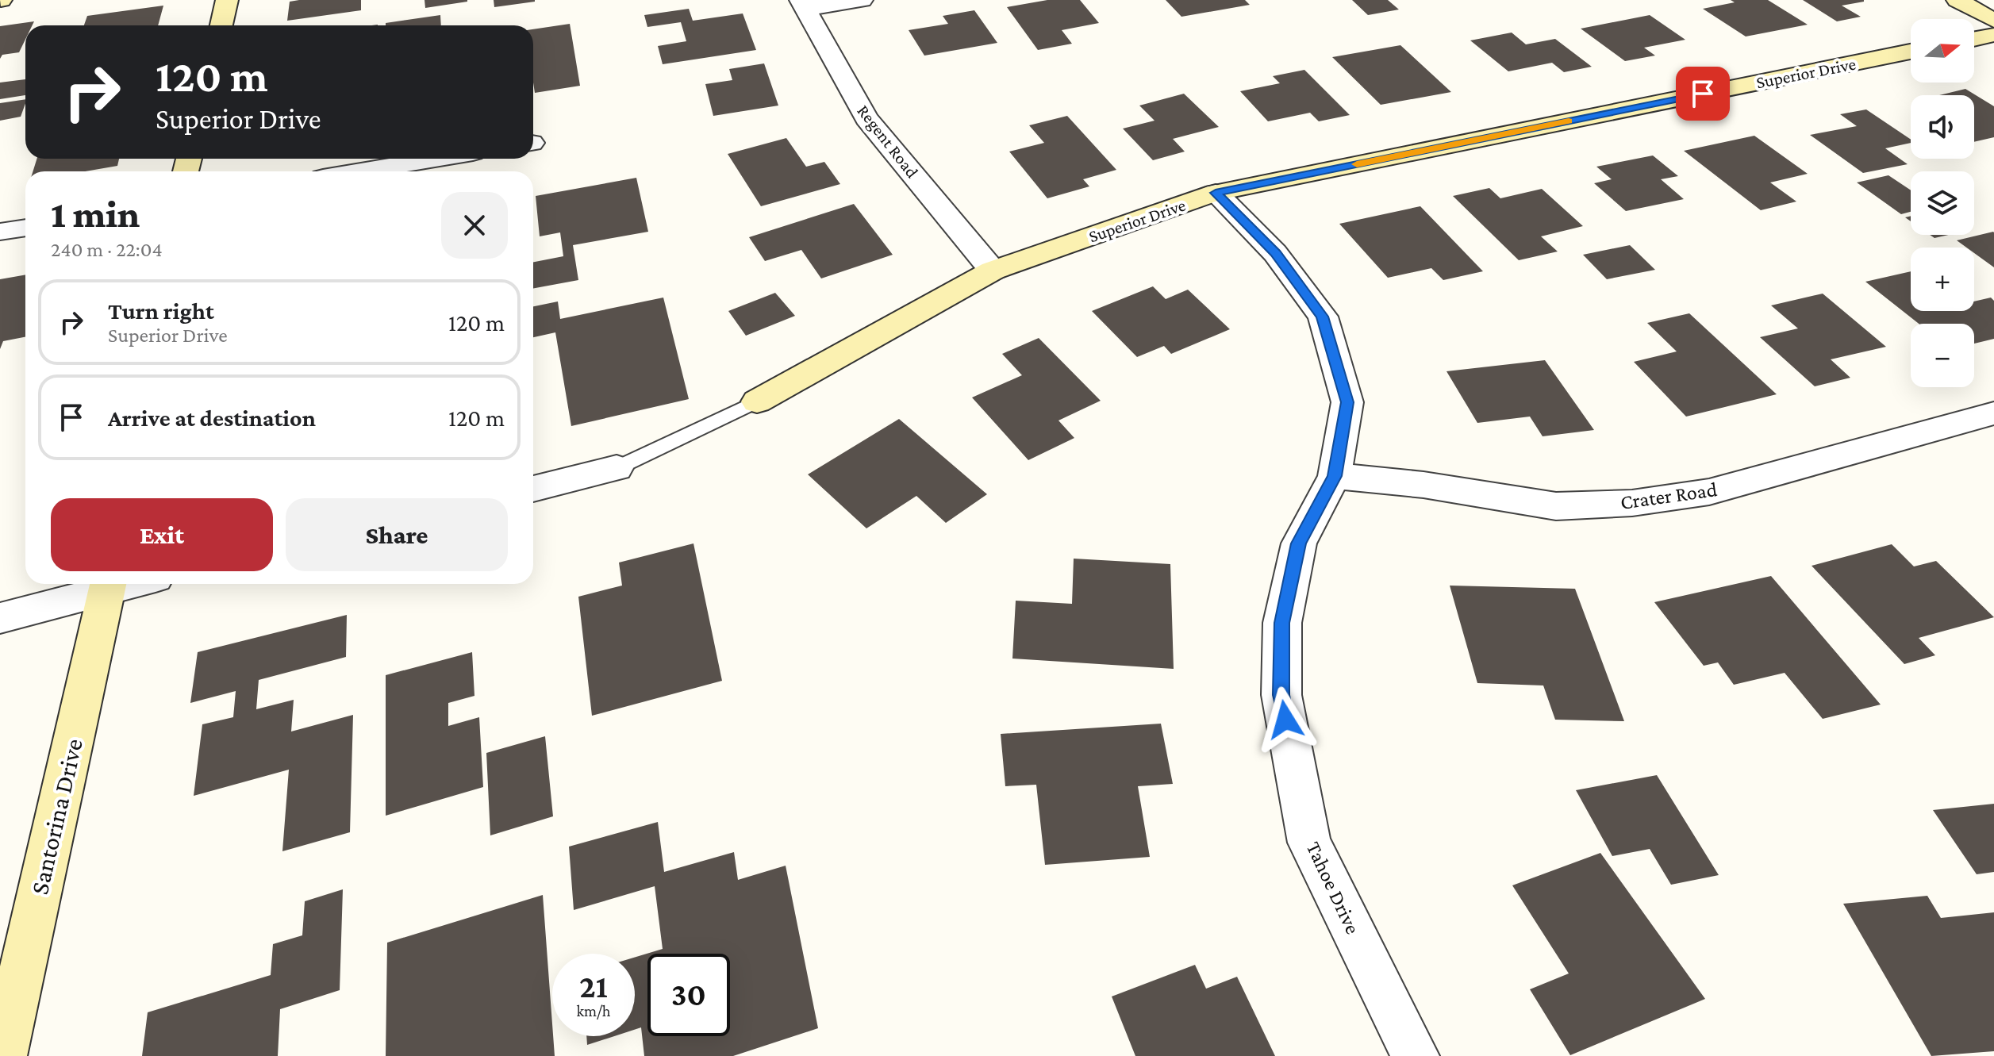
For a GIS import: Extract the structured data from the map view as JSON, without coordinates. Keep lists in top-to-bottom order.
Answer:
{
  "streets": {
    "street": [
      "Superior Drive",
      "Regent Road",
      "Crater Road",
      "Santorina Drive",
      "Tahoe Drive"
    ]
  },
  "crossings": [
    ["Superior Drive", "Regent Road"],
    ["Superior Drive", "Tahoe Drive"],
    ["Crater Road", "Tahoe Drive"]
  ],
  "north": "right",
  "page": {
    "map_buttons": ["+", "−"],
    "turn": ["120 m", "Superior Drive"],
    "heading": ["1 min", "240 m · 22:04"],
    "list": [
      {
        "name": "Turn right",
        "note": "Superior Drive",
        "value": "120 m"
      },
      {
        "name": "Arrive at destination",
        "value": "120 m"
      }
    ],
    "buttons": ["Exit", "Share"],
    "speed": "21 km/h",
    "limit": "30"
  }
}
